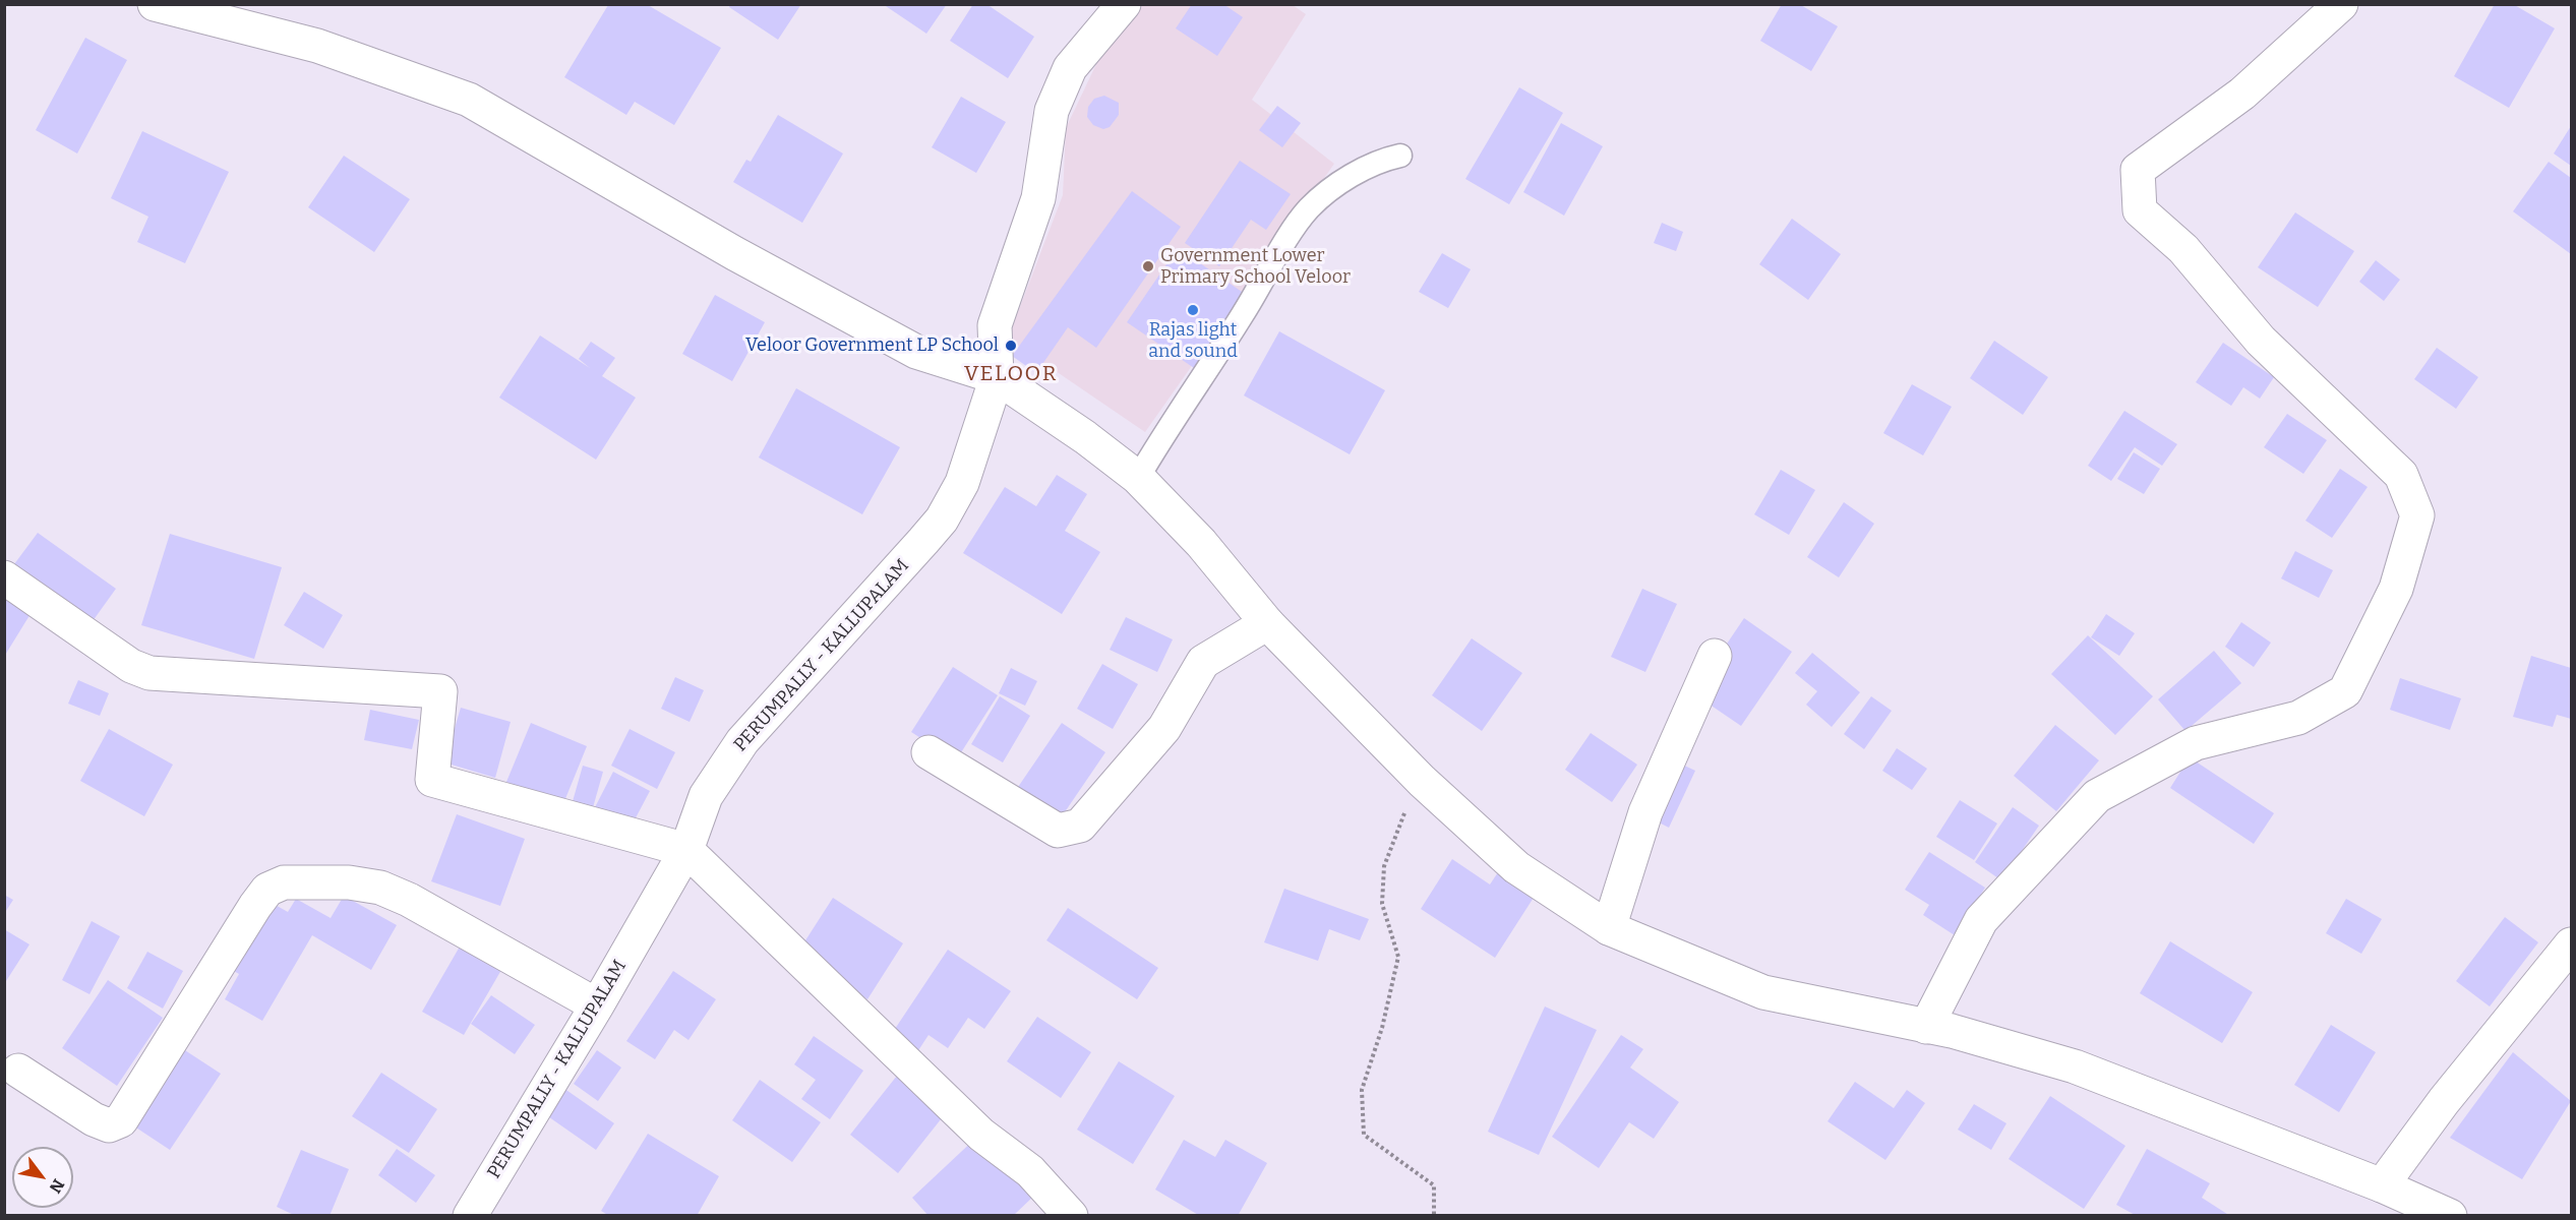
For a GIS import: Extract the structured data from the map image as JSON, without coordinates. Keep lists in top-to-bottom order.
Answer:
{
  "streets": {
    "street": ["PERUMPALLY - KALLUPALAM"]
  },
  "districts": ["VELOOR"],
  "places": ["Government Lower Primary School Veloor", "Rajas light and sound", "Veloor Government LP School"],
  "north": "bottom right"
}
